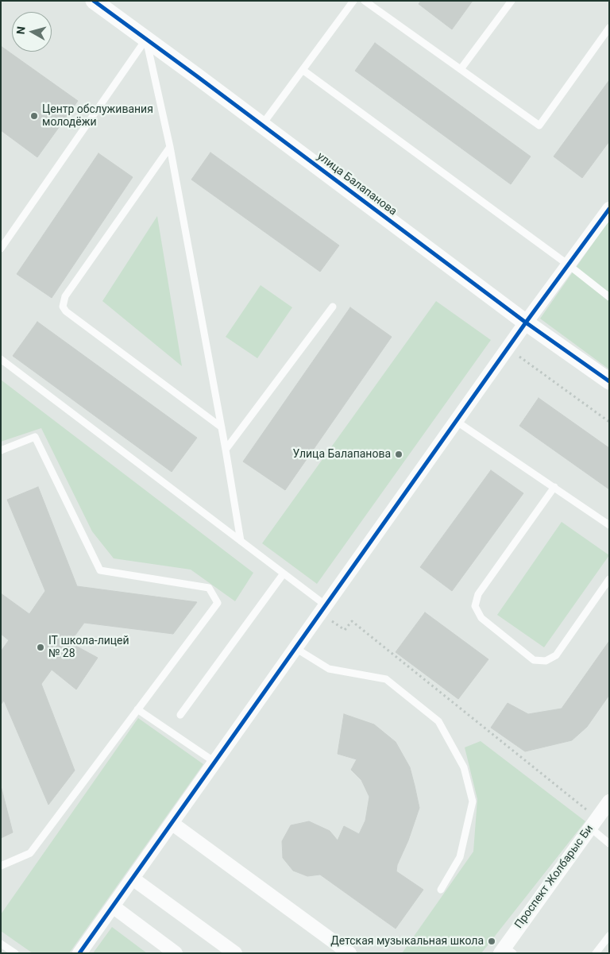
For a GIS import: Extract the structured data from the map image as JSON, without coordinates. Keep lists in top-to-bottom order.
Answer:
{
  "streets": {
    "street": ["улица Балапанова", "Проспект Жолбарыс Би"]
  },
  "places": [
    "Центр обслуживания молодёжи",
    "Улица Балапанова",
    "IT школа-лицей № 28",
    "Детская музыкальная школа"
  ],
  "north": "left"
}
